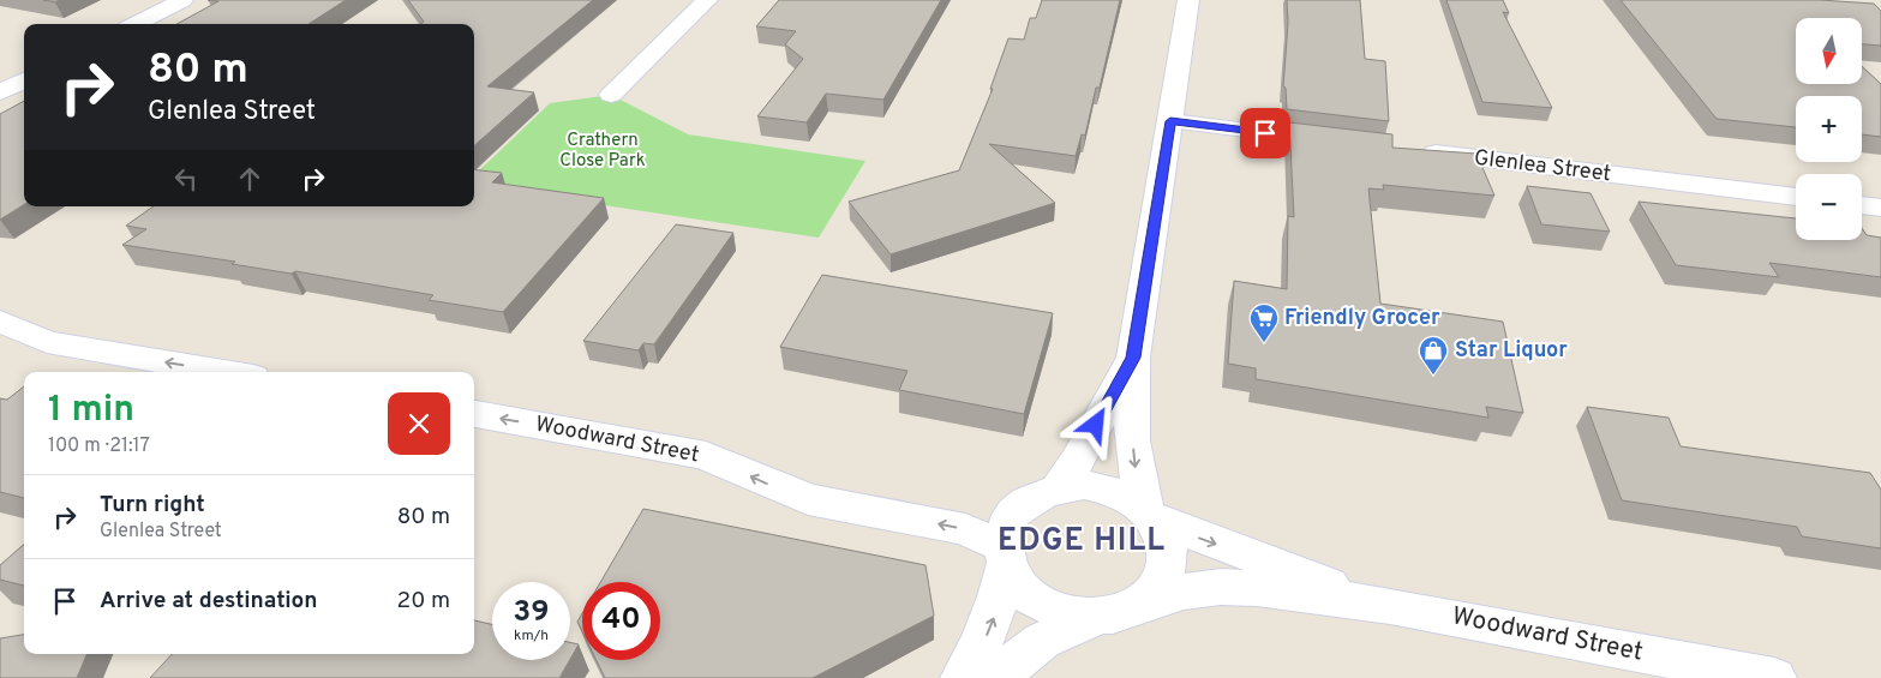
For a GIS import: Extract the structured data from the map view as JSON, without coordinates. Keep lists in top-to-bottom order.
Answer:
{
  "streets": {
    "street": ["Glenlea Street", "Woodward Street"]
  },
  "districts": ["EDGE HILL"],
  "parks": ["Crathern Close Park"],
  "places": {
    "supermarket": ["Friendly Grocer"],
    "shop": ["Star Liquor"]
  },
  "north": "bottom",
  "page": {
    "map_buttons": ["+", "−"],
    "turn": ["80 m", "Glenlea Street"],
    "heading": ["1 min", "100 m · 21:17"],
    "list": [
      {
        "name": "Turn right",
        "note": "Glenlea Street",
        "value": "80 m"
      },
      {
        "name": "Arrive at destination",
        "value": "20 m"
      }
    ],
    "speed": "39 km/h",
    "limit": "40"
  }
}
